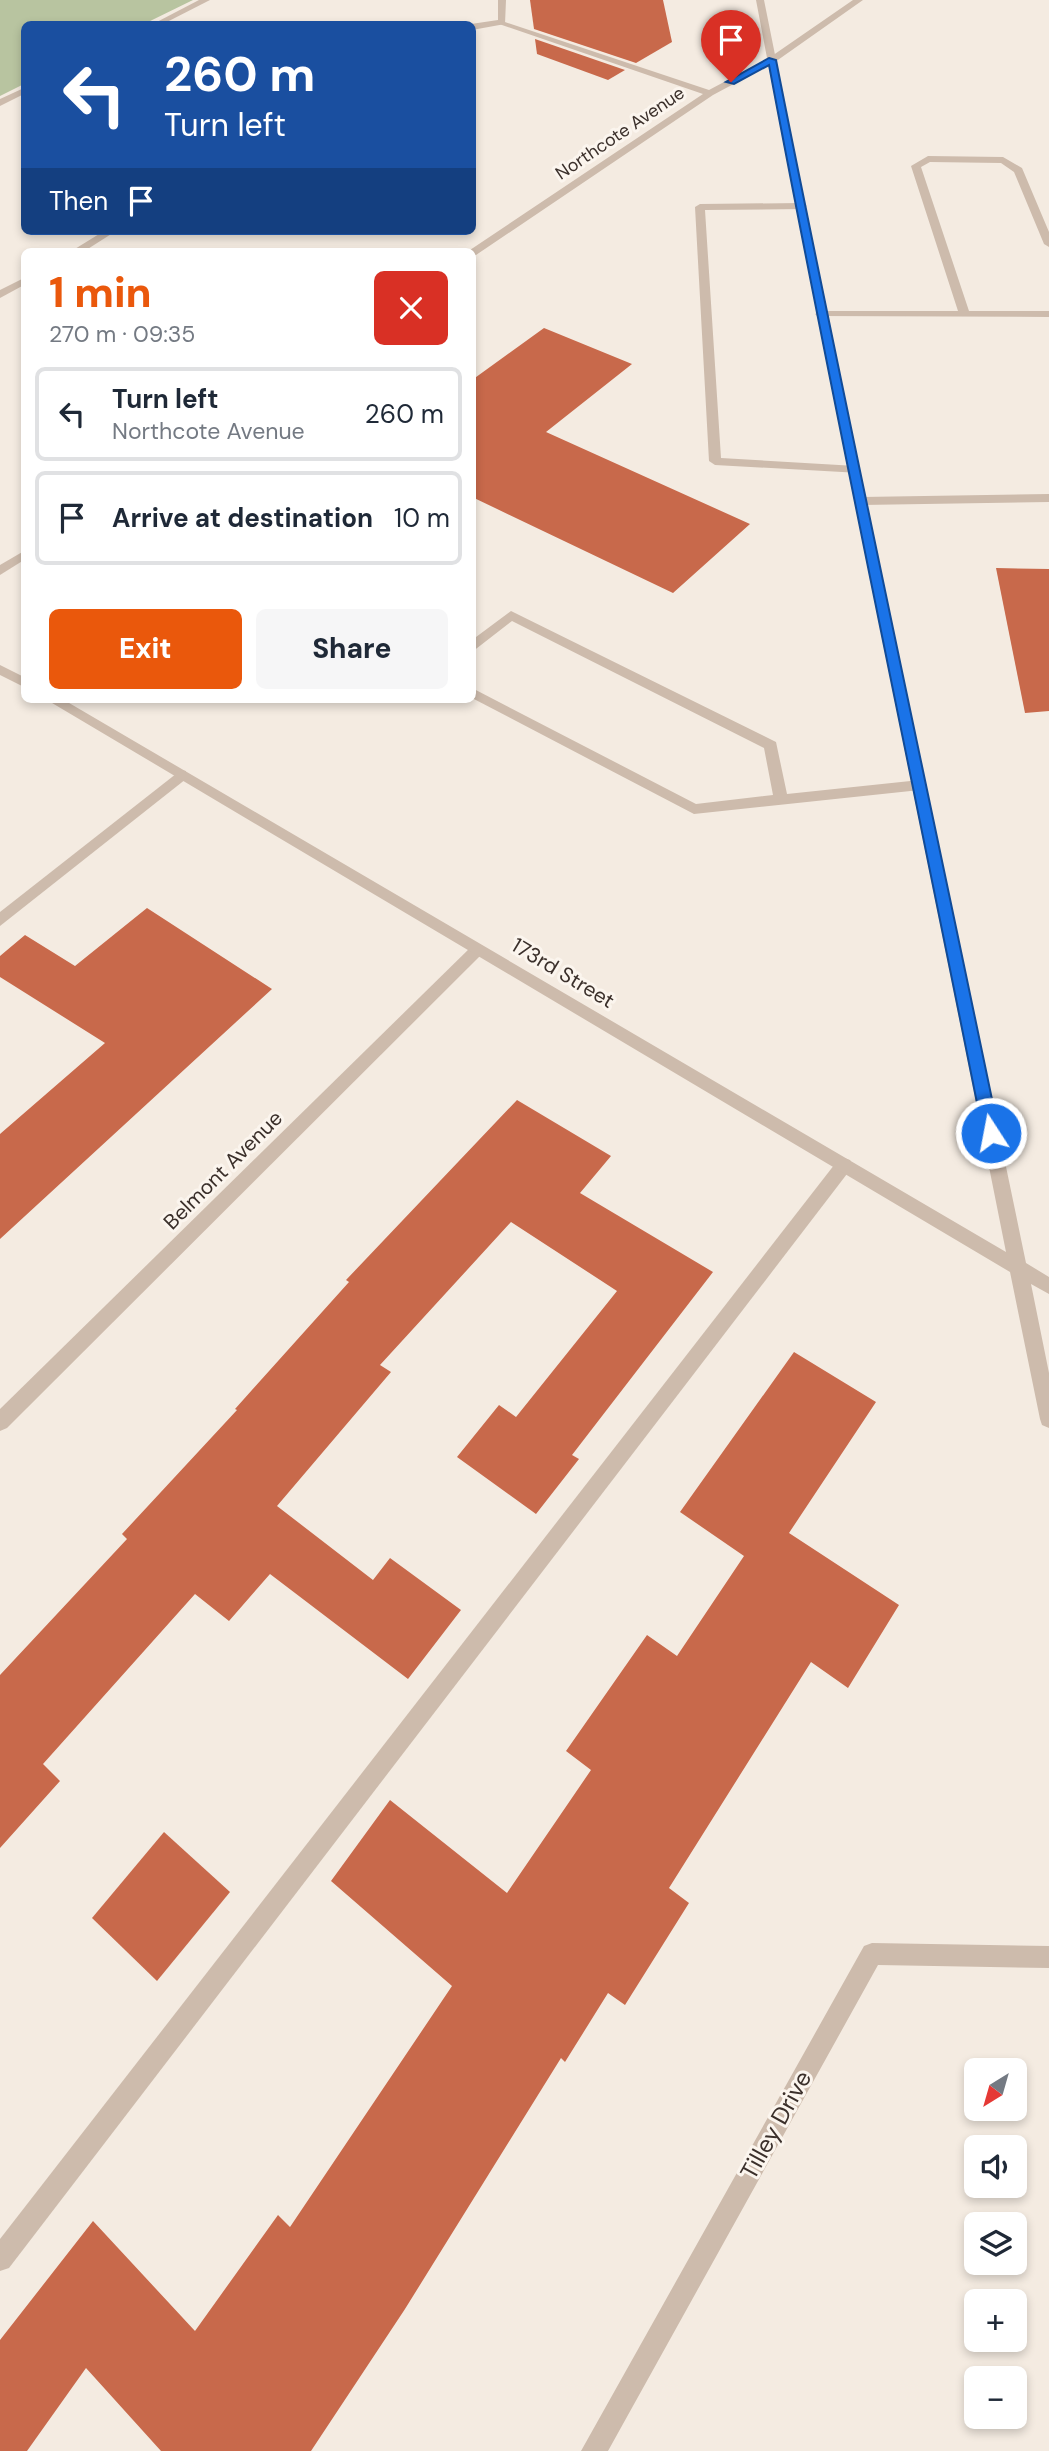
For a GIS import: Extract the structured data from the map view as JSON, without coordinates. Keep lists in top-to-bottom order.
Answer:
{
  "streets": {
    "street": [
      "Northcote Avenue",
      "173rd Street",
      "Belmont Avenue",
      "Tilley Drive"
    ]
  },
  "crossings": [
    ["173rd Street", "Belmont Avenue"]
  ],
  "north": "bottom left",
  "page": {
    "turn": ["260 m", "Turn left"],
    "then": "Then",
    "heading": ["1 min", "270 m · 09:35"],
    "list": [
      {
        "name": "Turn left",
        "note": "Northcote Avenue",
        "value": "260 m"
      },
      {
        "name": "Arrive at destination",
        "value": "10 m"
      }
    ],
    "buttons": ["Exit", "Share"],
    "map_buttons": ["+", "−"]
  }
}
